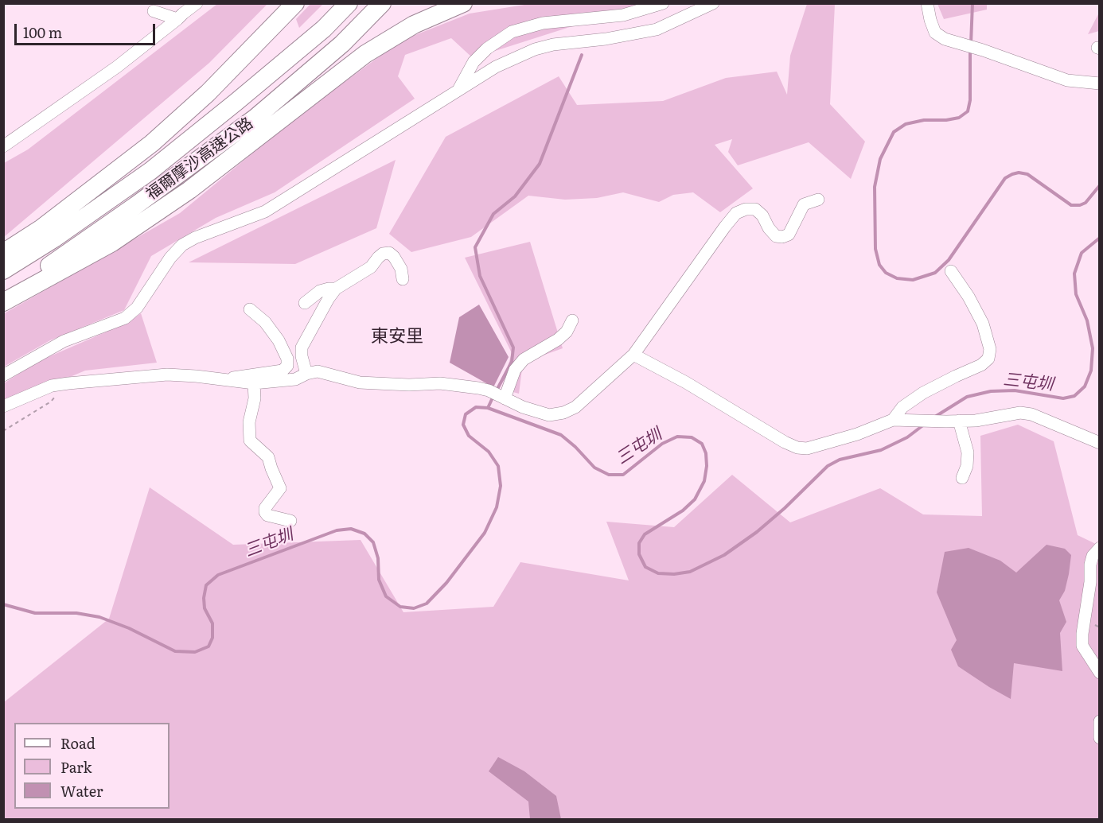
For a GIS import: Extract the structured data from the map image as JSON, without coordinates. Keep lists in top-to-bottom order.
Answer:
{
  "streets": {
    "highway": ["福爾摩沙高速公路"]
  },
  "districts": ["東安里"],
  "water": ["三屯圳"],
  "legend": ["Road", "Park", "Water"],
  "scale_bar": "100 m"
}
